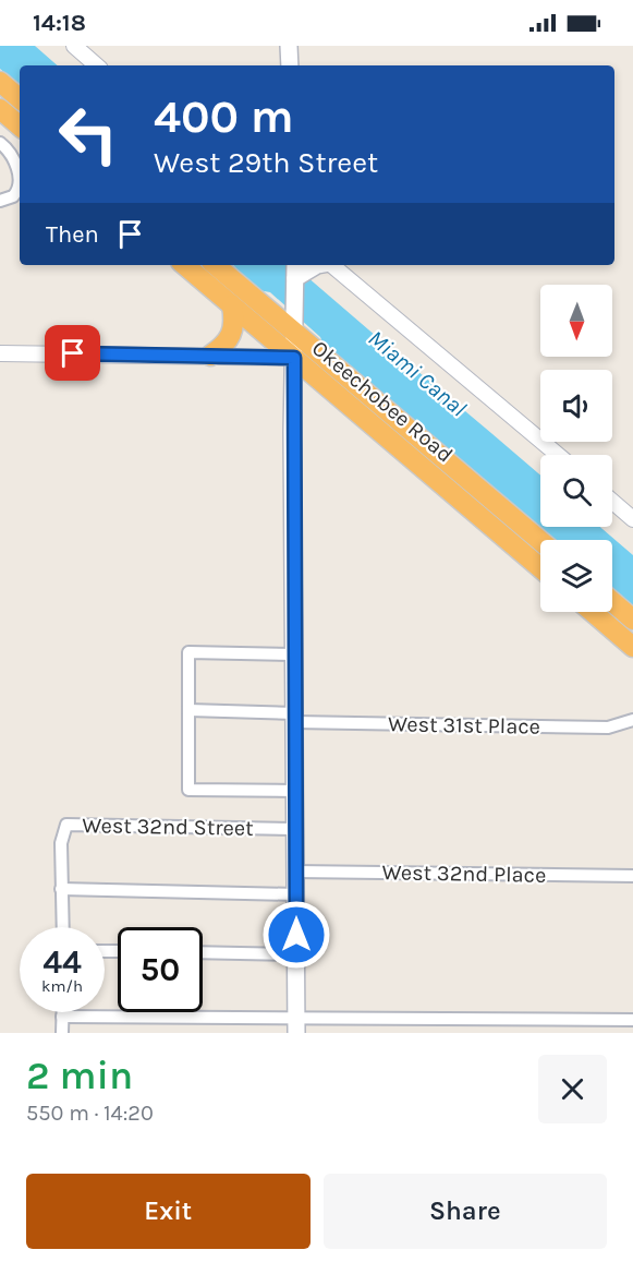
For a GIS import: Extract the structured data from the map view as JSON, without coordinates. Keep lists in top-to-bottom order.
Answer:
{
  "streets": {
    "highway": ["Okeechobee Road"],
    "street": ["West 31st Place", "West 32nd Street", "West 32nd Place"]
  },
  "water": ["Miami Canal"],
  "north": "bottom",
  "page": {
    "status": "14:18",
    "turn": ["400 m", "West 29th Street"],
    "then": "Then",
    "speed": "44 km/h",
    "limit": "50",
    "heading": ["2 min", "550 m · 14:20"],
    "buttons": ["Exit", "Share"]
  }
}
